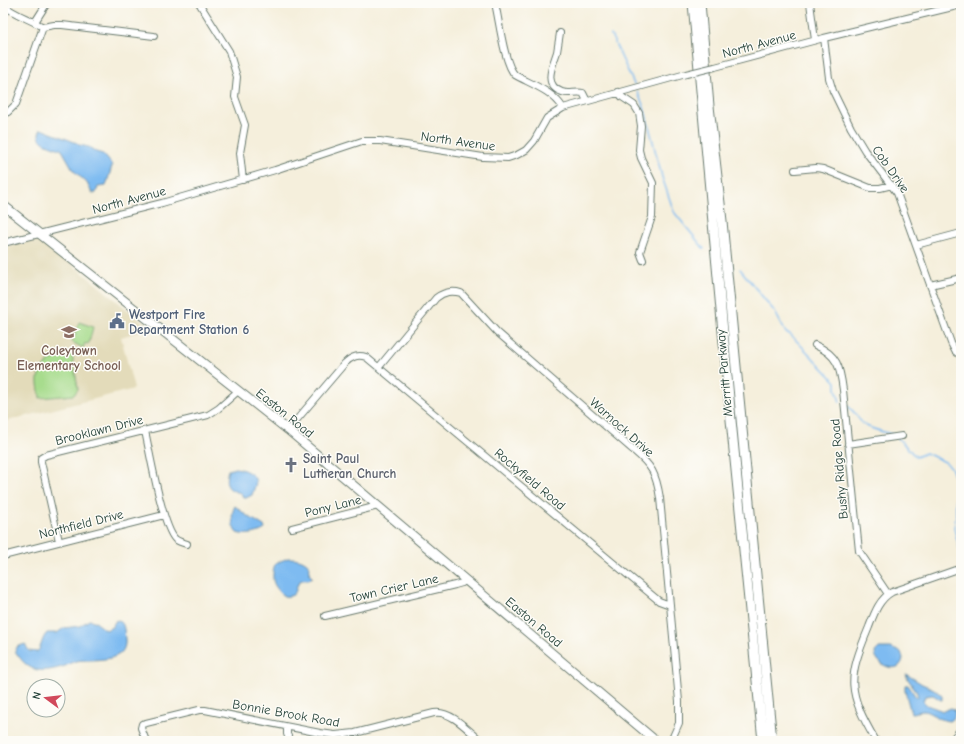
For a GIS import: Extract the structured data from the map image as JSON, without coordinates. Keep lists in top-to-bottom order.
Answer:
{
  "streets": {
    "highway": ["Merritt Parkway"],
    "main road": ["Easton Road"],
    "street": [
      "North Avenue",
      "Cob Drive",
      "Warnock Drive",
      "Brooklawn Drive",
      "Bushy Ridge Road",
      "Rockyfield Road",
      "Pony Lane",
      "Northfield Drive",
      "Town Crier Lane",
      "Bonnie Brook Road"
    ]
  },
  "crossings": [
    ["North Avenue", "Cob Drive"],
    ["North Avenue", "Easton Road"],
    ["Easton Road", "Brooklawn Drive"],
    ["Easton Road", "Rockyfield Road"],
    ["Easton Road", "Pony Lane"],
    ["Easton Road", "Town Crier Lane"],
    ["Warnock Drive", "Rockyfield Road"],
    ["Brooklawn Drive", "Northfield Drive"]
  ],
  "places": {
    "public building": ["Westport Fire Department Station 6"],
    "school or university": ["Coleytown Elementary School"],
    "church": ["Saint Paul Lutheran Church"]
  },
  "north": "left"
}
